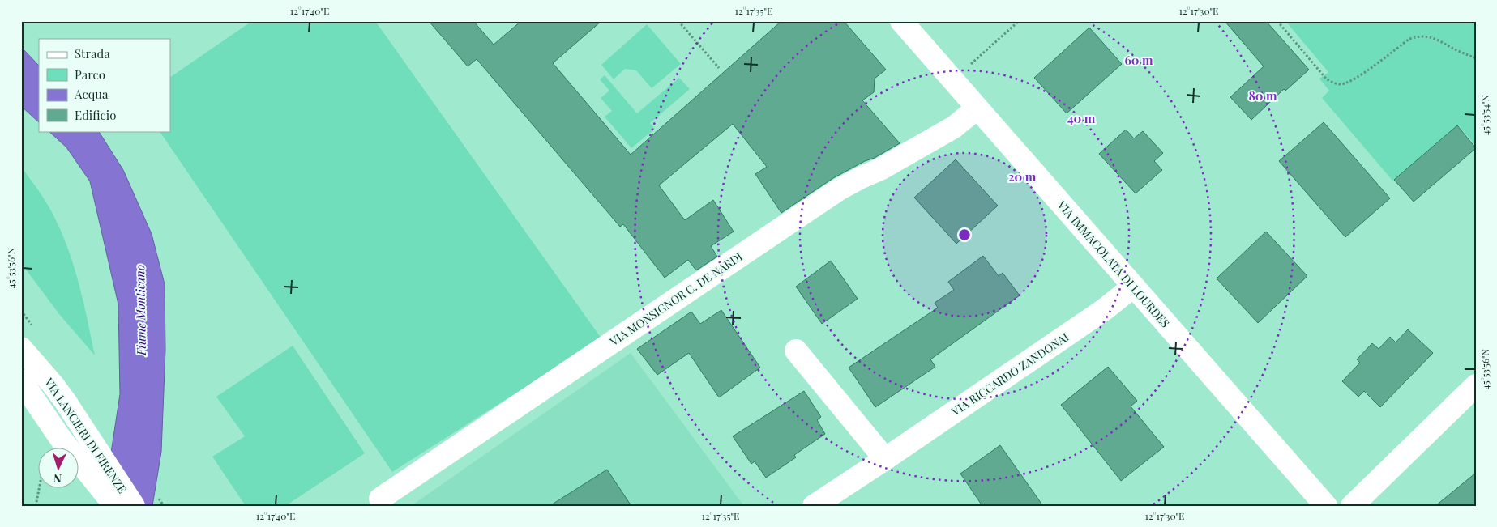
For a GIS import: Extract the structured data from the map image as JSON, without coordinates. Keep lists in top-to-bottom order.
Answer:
{
  "streets": {
    "street": [
      "VIA IMMACOLATA DI LOURDES",
      "VIA MONSIGNOR C. DE NARDI",
      "VIA RICCARDO ZANDONAI",
      "VIA LANCIERI DI FIRENZE"
    ]
  },
  "crossings": [
    ["VIA IMMACOLATA DI LOURDES", "VIA MONSIGNOR C. DE NARDI"],
    ["VIA IMMACOLATA DI LOURDES", "VIA RICCARDO ZANDONAI"]
  ],
  "water": ["Fiume Monticano"],
  "legend": [
    "Strada",
    "Parco",
    "Acqua",
    "Edificio"
  ],
  "north": "bottom",
  "coordinates": [
    "12°17'40\"E",
    "12°17'35\"E",
    "12°17'30\"E",
    "45°53'54\"N",
    "45°53'56\"N"
  ],
  "rings": [
    "60 m",
    "80 m",
    "40 m",
    "20 m"
  ]
}
